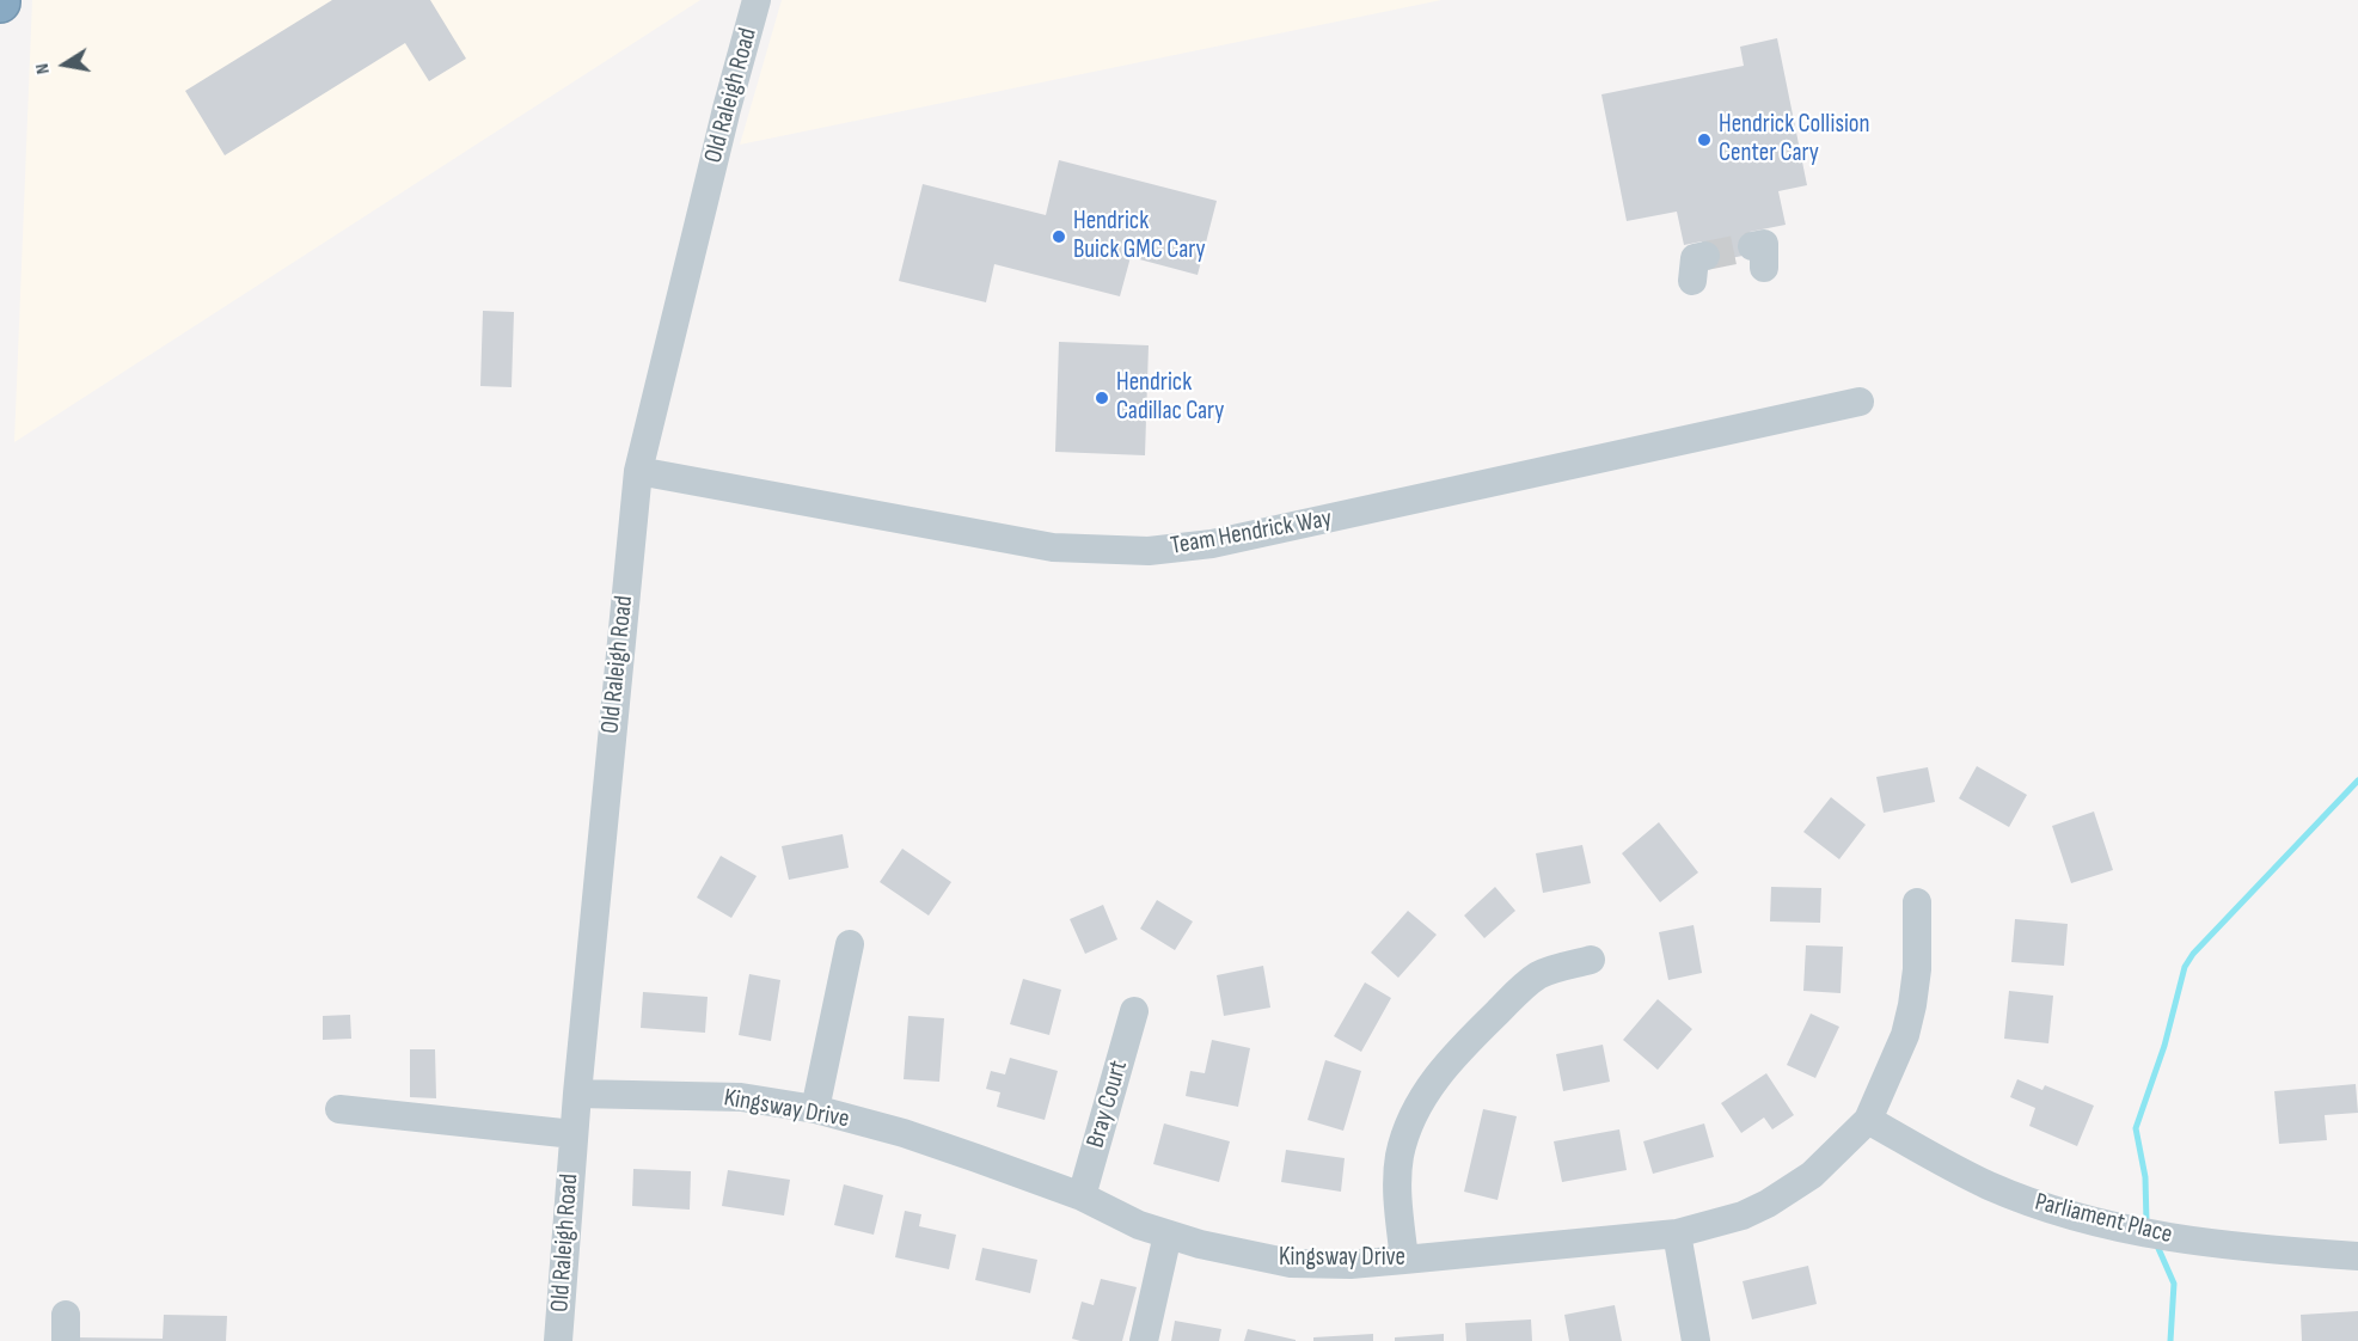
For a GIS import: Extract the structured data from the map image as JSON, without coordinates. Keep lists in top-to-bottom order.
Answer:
{
  "streets": {
    "street": [
      "Old Raleigh Road",
      "Team Hendrick Way",
      "Bray Court",
      "Kingsway Drive",
      "Parliament Place"
    ]
  },
  "crossings": [
    ["Old Raleigh Road", "Team Hendrick Way"],
    ["Old Raleigh Road", "Kingsway Drive"],
    ["Bray Court", "Kingsway Drive"],
    ["Kingsway Drive", "Parliament Place"]
  ],
  "places": ["Hendrick Collision Center Cary", "Hendrick Buick GMC Cary", "Hendrick Cadillac Cary"],
  "north": "left"
}
